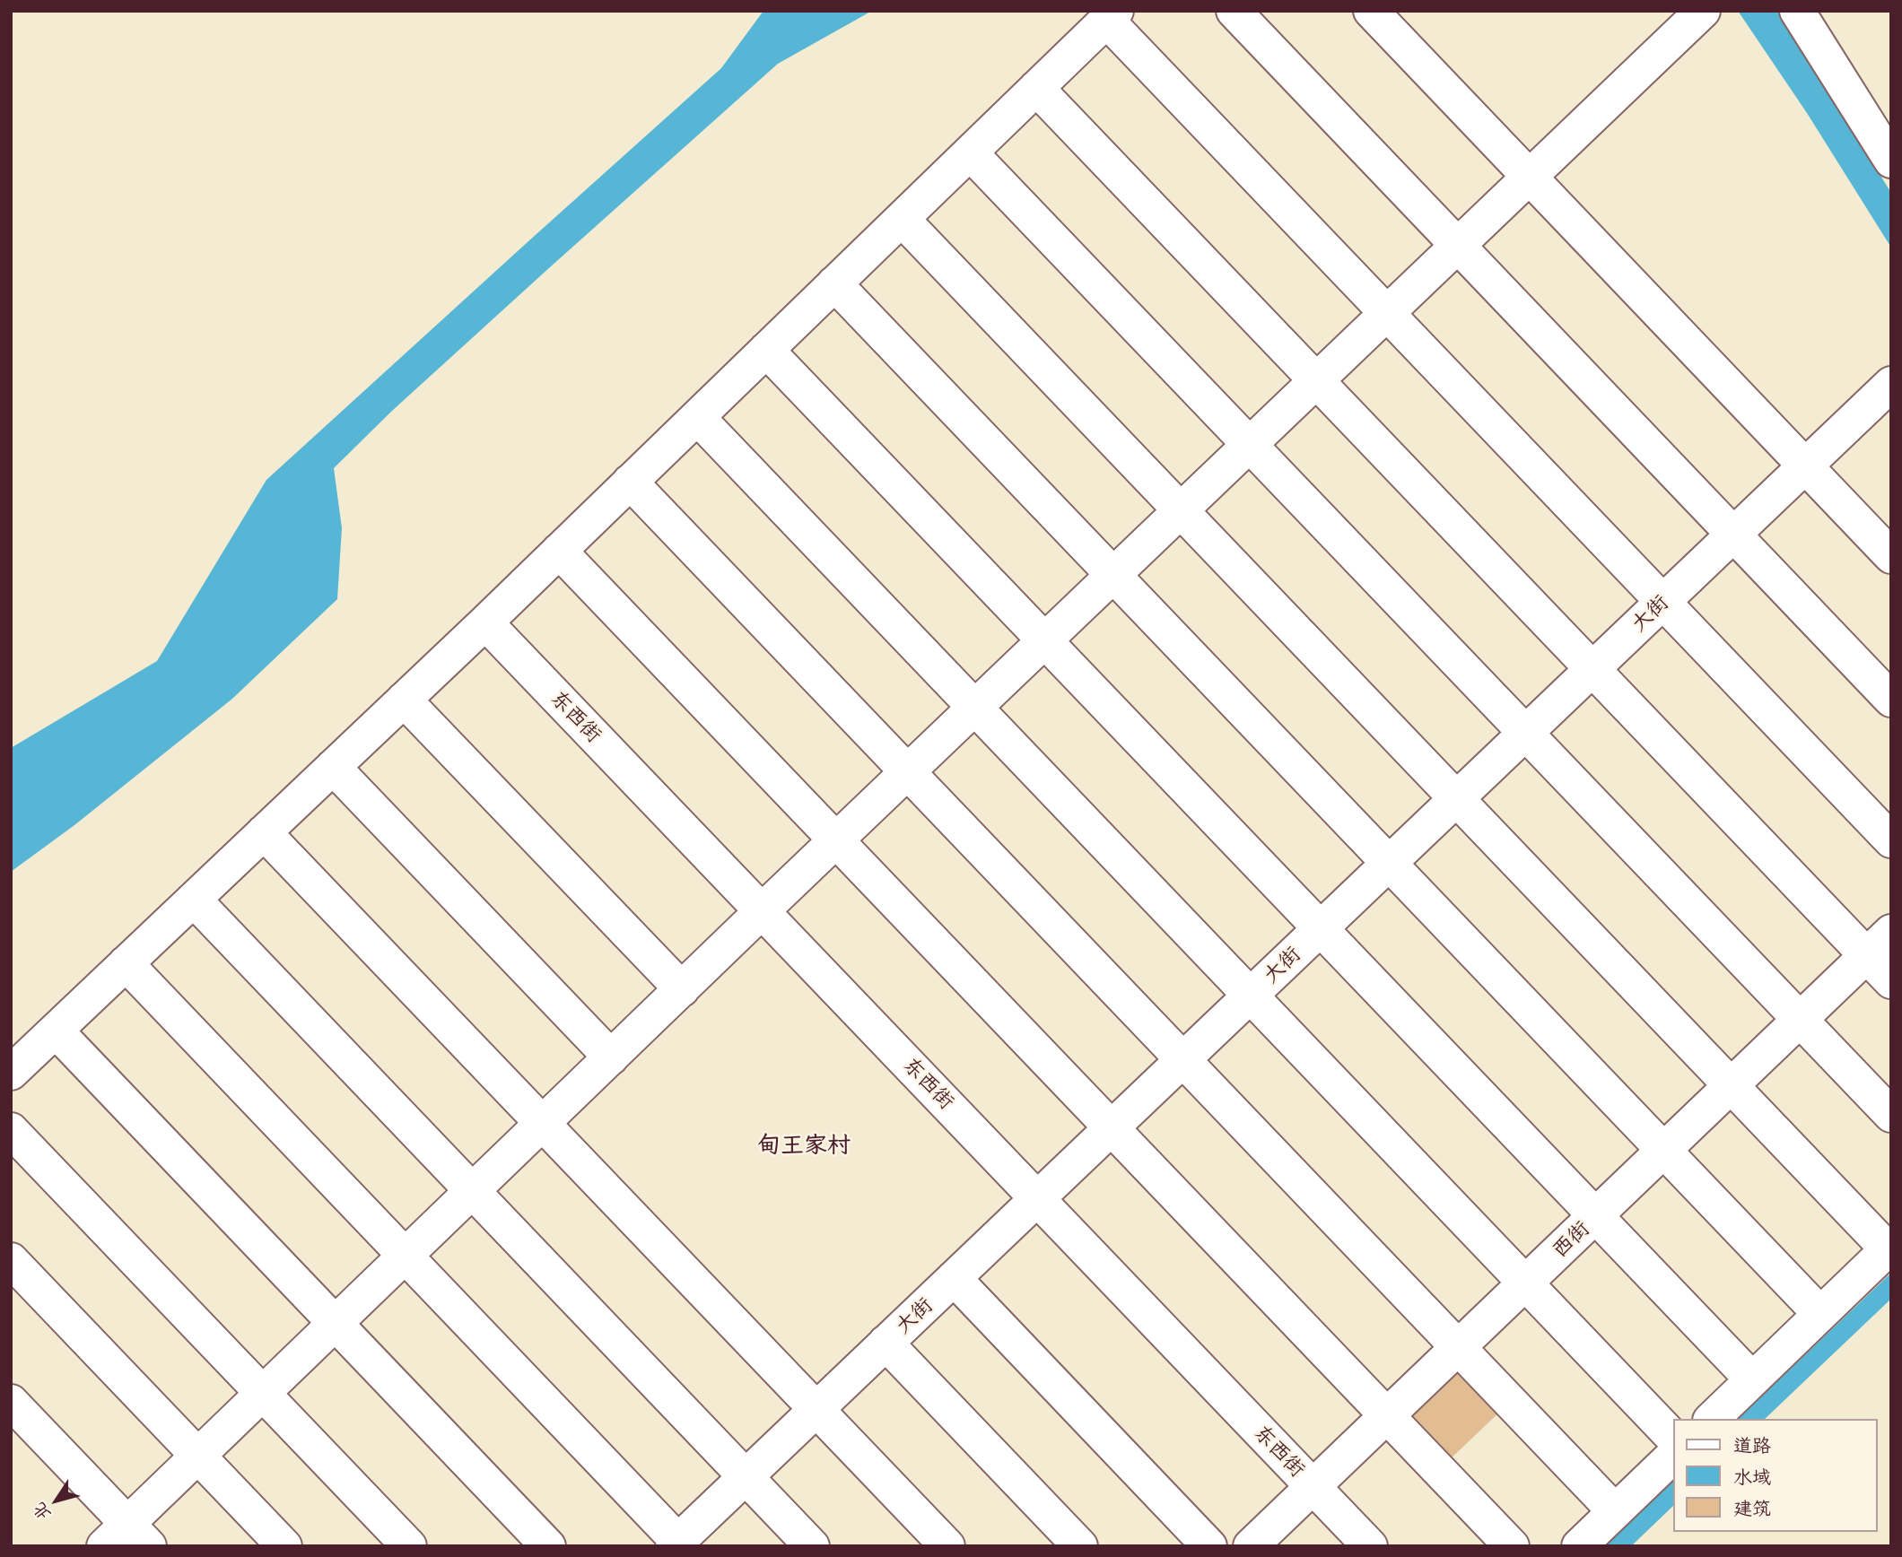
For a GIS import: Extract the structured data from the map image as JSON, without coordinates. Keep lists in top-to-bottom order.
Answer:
{
  "streets": {
    "street": ["大街", "东西街", "西街"]
  },
  "crossings": [
    ["大街", "东西街"],
    ["东西街", "西街"]
  ],
  "districts": ["甸王家村"],
  "legend": ["道路", "水域", "建筑"],
  "north": "bottom left"
}
